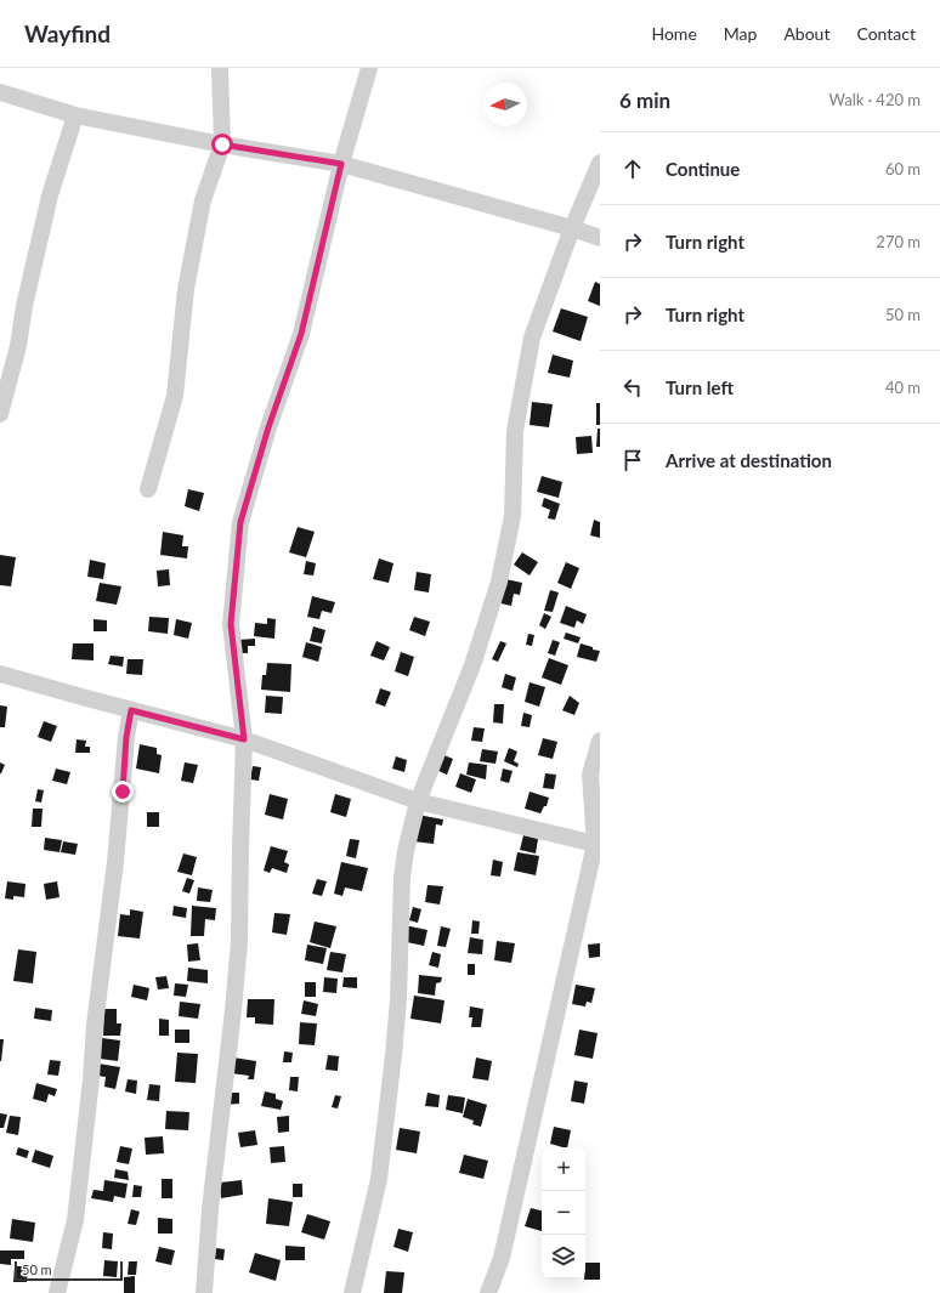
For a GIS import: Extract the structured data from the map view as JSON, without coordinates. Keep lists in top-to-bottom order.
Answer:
{
  "scale_bar": "50 m",
  "north": "left",
  "page": {
    "header": "Wayfind",
    "nav": [
      "Home",
      "Map",
      "About",
      "Contact"
    ],
    "heading": ["6 min", "Walk · 420 m"],
    "list": [
      ["Continue", "60 m"],
      ["Turn right", "270 m"],
      ["Turn right", "50 m"],
      ["Turn left", "40 m"],
      "Arrive at destination"
    ],
    "map_buttons": ["+", "−"],
    "scale": "50 m"
  }
}
